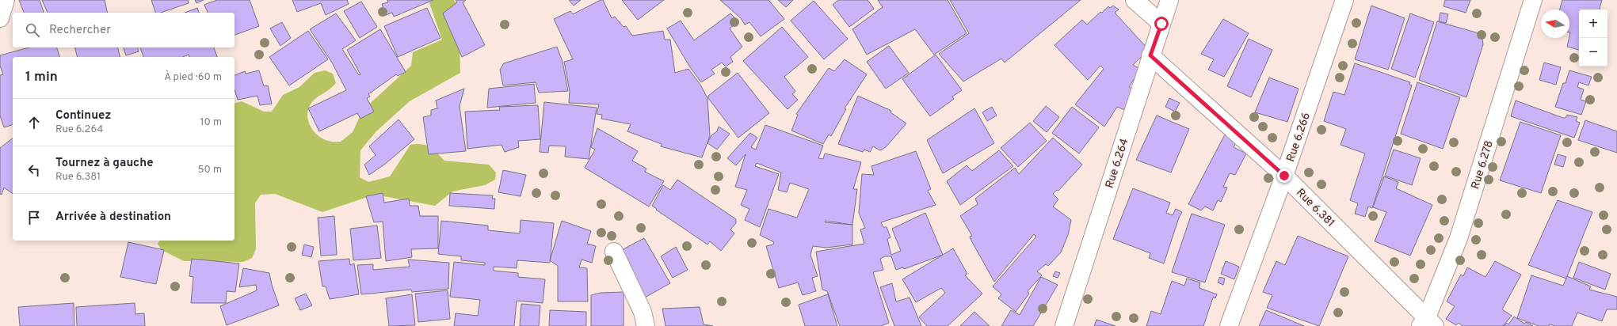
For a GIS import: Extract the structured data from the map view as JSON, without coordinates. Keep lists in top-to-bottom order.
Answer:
{
  "streets": {
    "street": [
      "Rue 6.266",
      "Rue 6.264",
      "Rue 6.278",
      "Rue 6.381"
    ]
  },
  "crossings": [
    ["Rue 6.266", "Rue 6.381"],
    ["Rue 6.264", "Rue 6.381"],
    ["Rue 6.278", "Rue 6.381"]
  ],
  "north": "left",
  "page": {
    "map_buttons": ["+", "−"],
    "search": "Rechercher",
    "heading": ["1 min", "À pied · 60 m"],
    "list": [
      ["Continuez", "Rue 6.264", "10 m"],
      ["Tournez à gauche", "Rue 6.381", "50 m"],
      "Arrivée à destination"
    ]
  }
}
